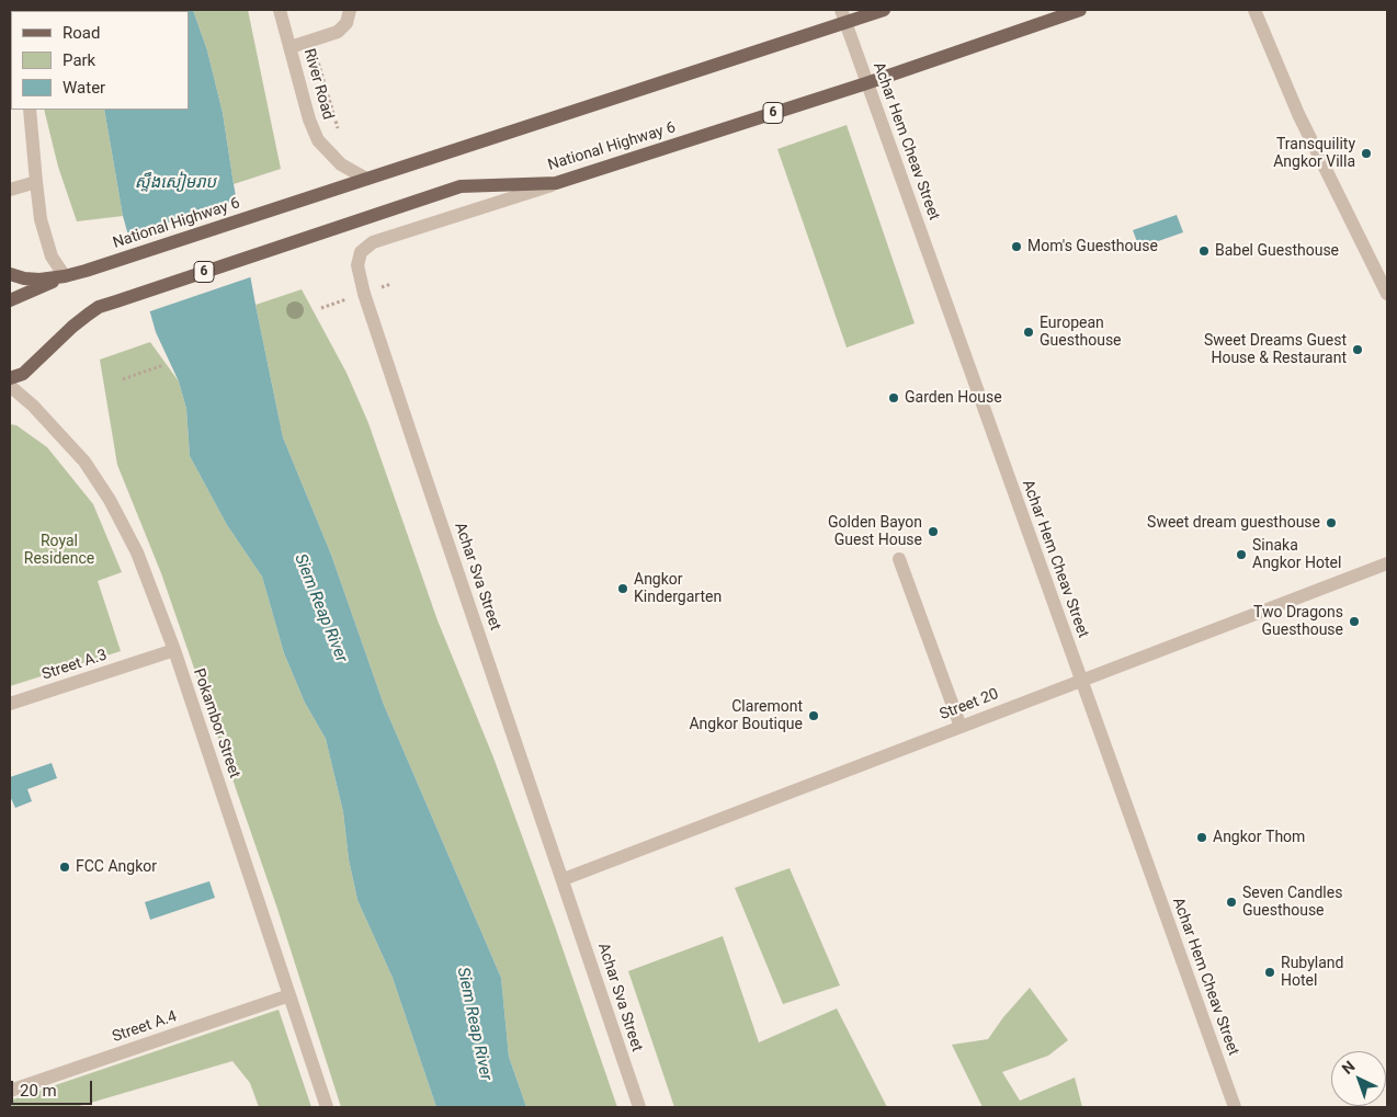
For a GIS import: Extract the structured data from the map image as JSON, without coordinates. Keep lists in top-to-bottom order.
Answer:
{
  "streets": {
    "main road": ["6", "National Highway 6"],
    "street": [
      "River Road",
      "Achar Hem Cheav Street",
      "Achar Sva Street",
      "Street A.3",
      "Street 20",
      "Pokambor Street",
      "Street A.4"
    ]
  },
  "crossings": [
    ["River Road", "National Highway 6"],
    ["Achar Hem Cheav Street", "National Highway 6"],
    ["Achar Hem Cheav Street", "Street 20"],
    ["National Highway 6", "Achar Sva Street"],
    ["Achar Sva Street", "Street 20"],
    ["Street A.3", "Pokambor Street"],
    ["Pokambor Street", "Street A.4"]
  ],
  "water": ["ស្ទឹងសៀមរាប", "Siem Reap River"],
  "parks": ["Royal Residence"],
  "places": [
    "Transquility Angkor Villa",
    "Mom's Guesthouse",
    "Babel Guesthouse",
    "European Guesthouse",
    "Sweet Dreams Guest House & Restaurant",
    "Garden House",
    "Sweet dream guesthouse",
    "Golden Bayon Guest House",
    "Sinaka Angkor Hotel",
    "Angkor Kindergarten",
    "Two Dragons Guesthouse",
    "Claremont Angkor Boutique",
    "Angkor Thom",
    "FCC Angkor",
    "Seven Candles Guesthouse",
    "Rubyland Hotel"
  ],
  "legend": ["Road", "Park", "Water"],
  "scale_bar": "20 m",
  "north": "top left"
}
